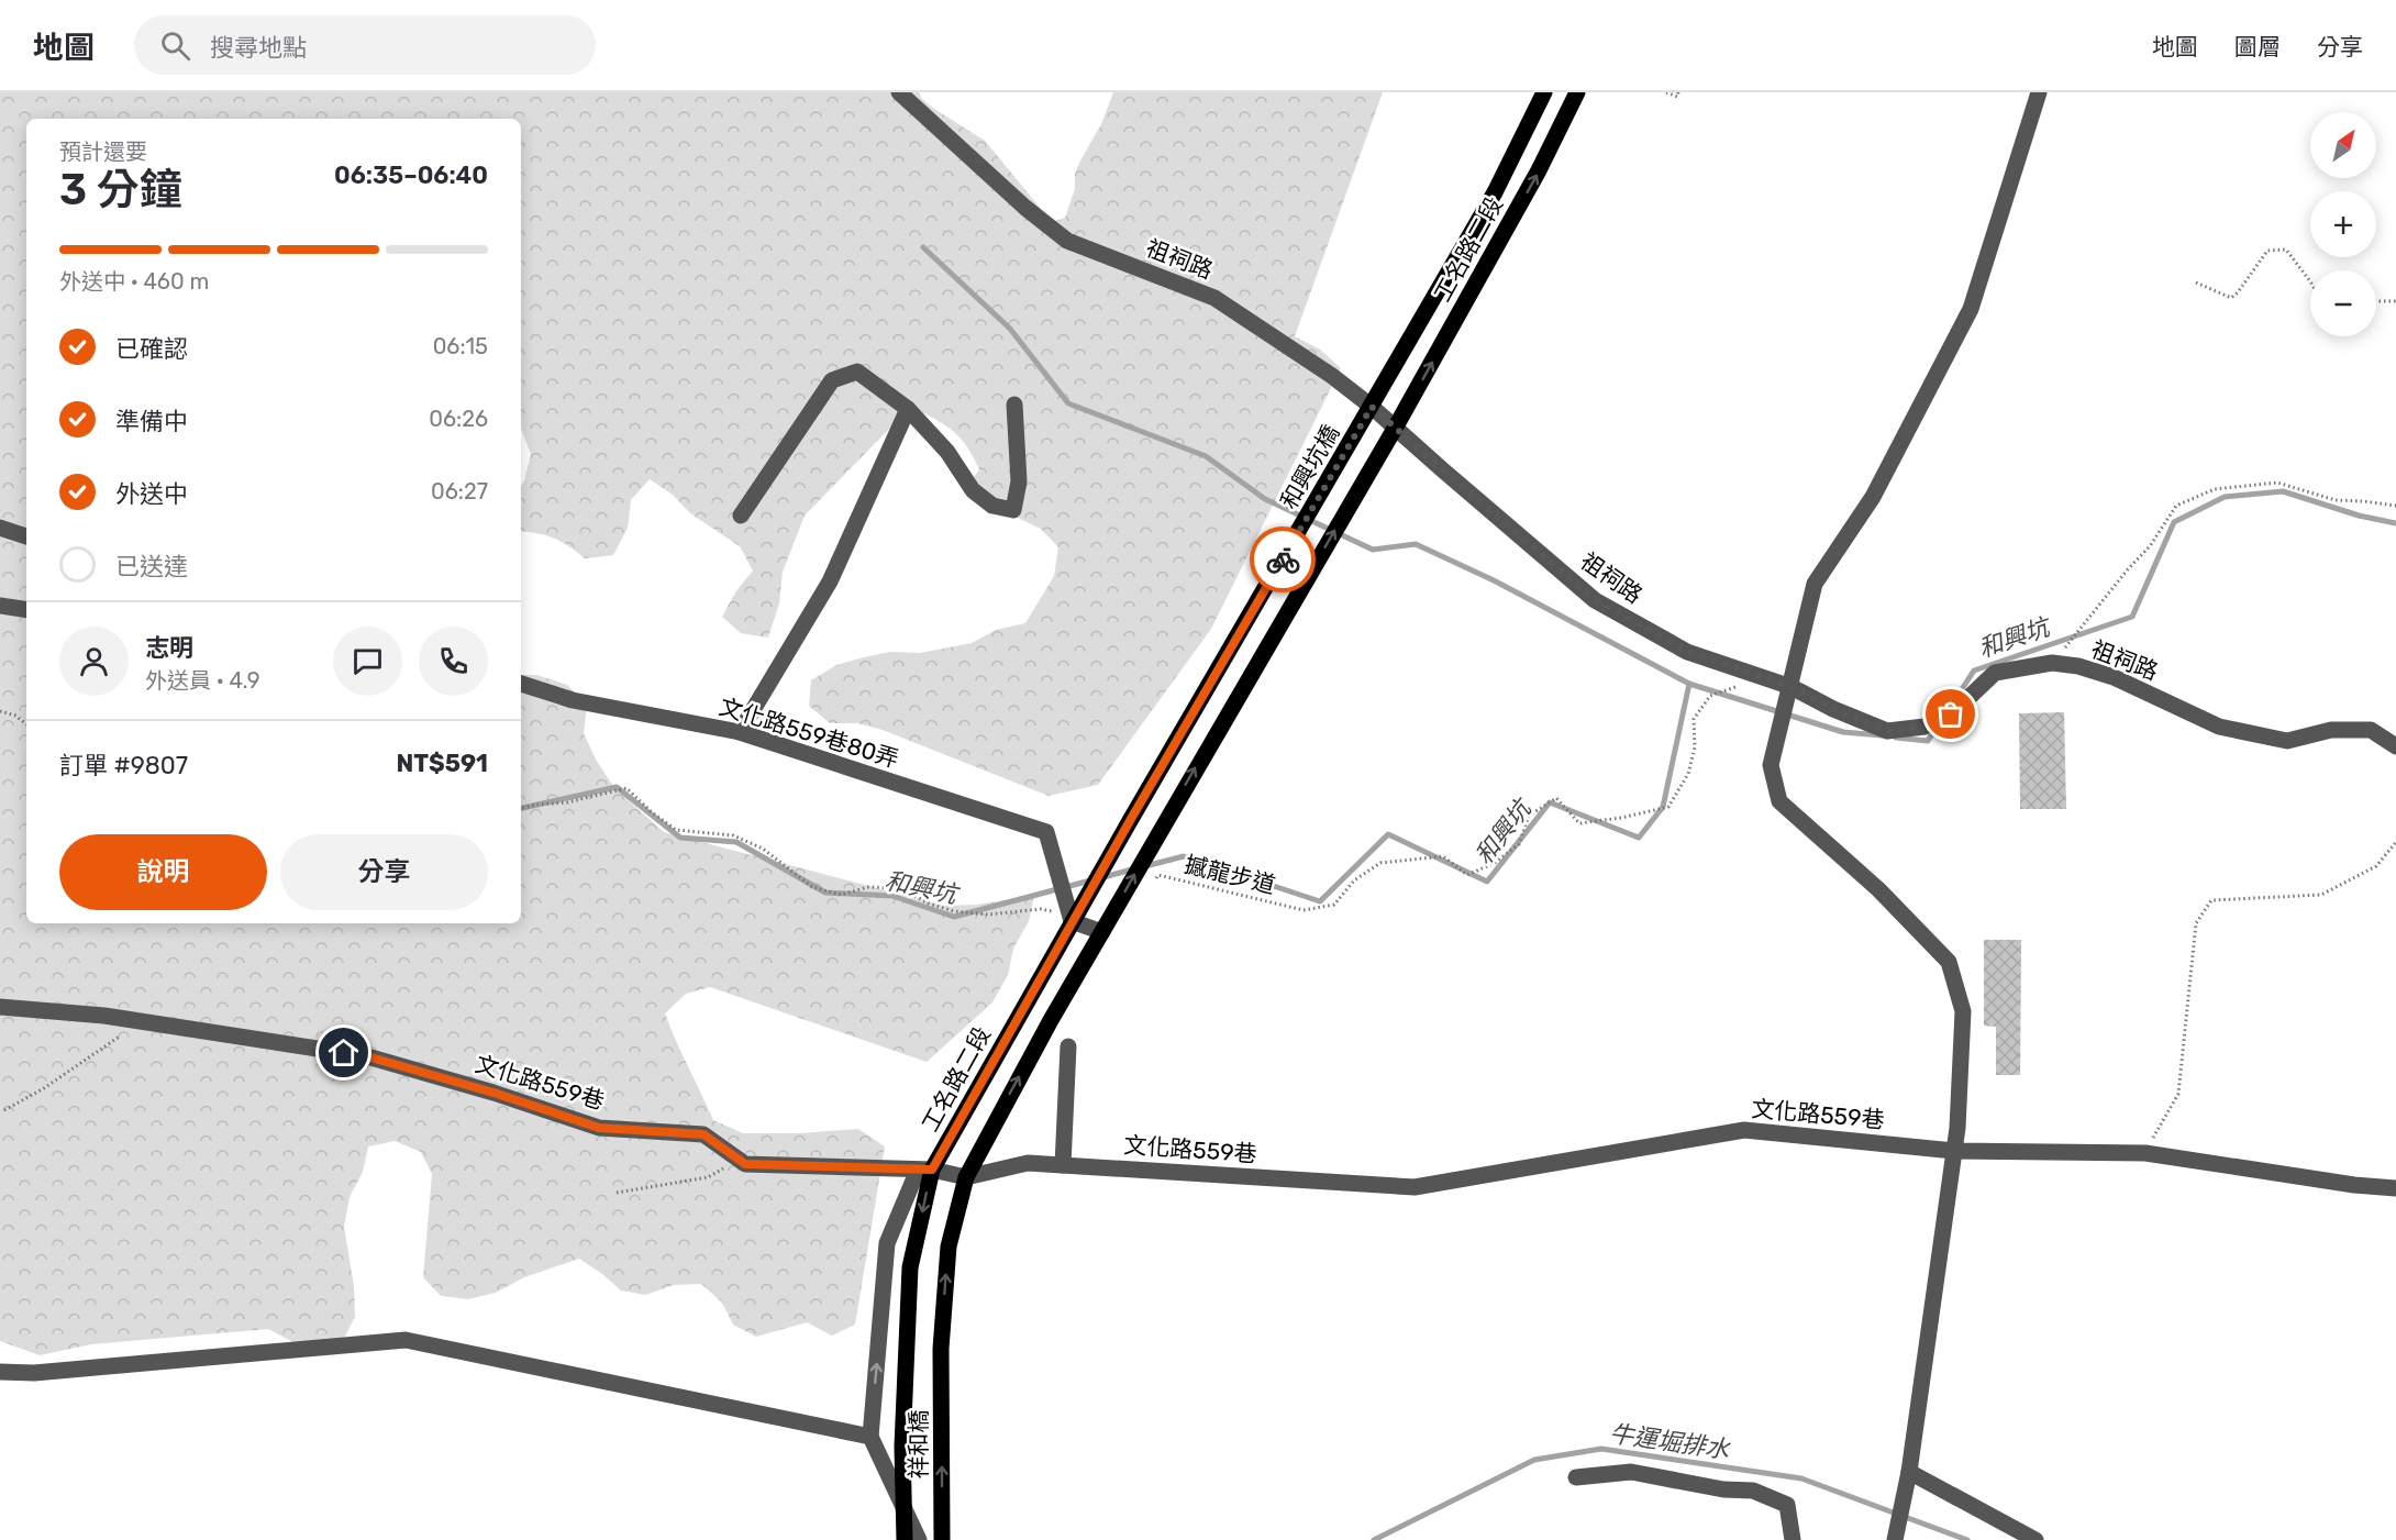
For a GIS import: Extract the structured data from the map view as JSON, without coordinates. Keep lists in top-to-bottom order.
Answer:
{
  "streets": {
    "main road": ["工名路二段", "和興坑橋", "祥和橋"],
    "lane": ["祖祠路", "文化路559巷80弄", "文化路559巷"],
    "path": ["撼龍步道"]
  },
  "crossings": [
    ["工名路二段", "祖祠路"],
    ["工名路二段", "和興坑橋"],
    ["工名路二段", "文化路559巷80弄"],
    ["工名路二段", "文化路559巷"],
    ["工名路二段", "祥和橋"],
    ["祖祠路", "和興坑橋"],
    ["祖祠路", "撼龍步道"],
    ["文化路559巷", "祥和橋"]
  ],
  "water": ["和興坑", "牛運堀排水"],
  "north": "top right",
  "page": {
    "header": "地圖",
    "search": "搜尋地點",
    "nav": ["地圖", "圖層", "分享"],
    "map_buttons": ["+", "−"],
    "heading": ["3 分鐘", "預計還要", "06:35–06:40"],
    "panel": [
      "志明",
      "外送員 · 4.9",
      "訂單 #9807",
      "NT$591"
    ],
    "bar": "外送中 · 460 m",
    "list": [
      ["已確認", "06:15"],
      ["準備中", "06:26"],
      ["外送中", "06:27"],
      "已送達"
    ],
    "buttons": ["說明", "分享"]
  }
}
